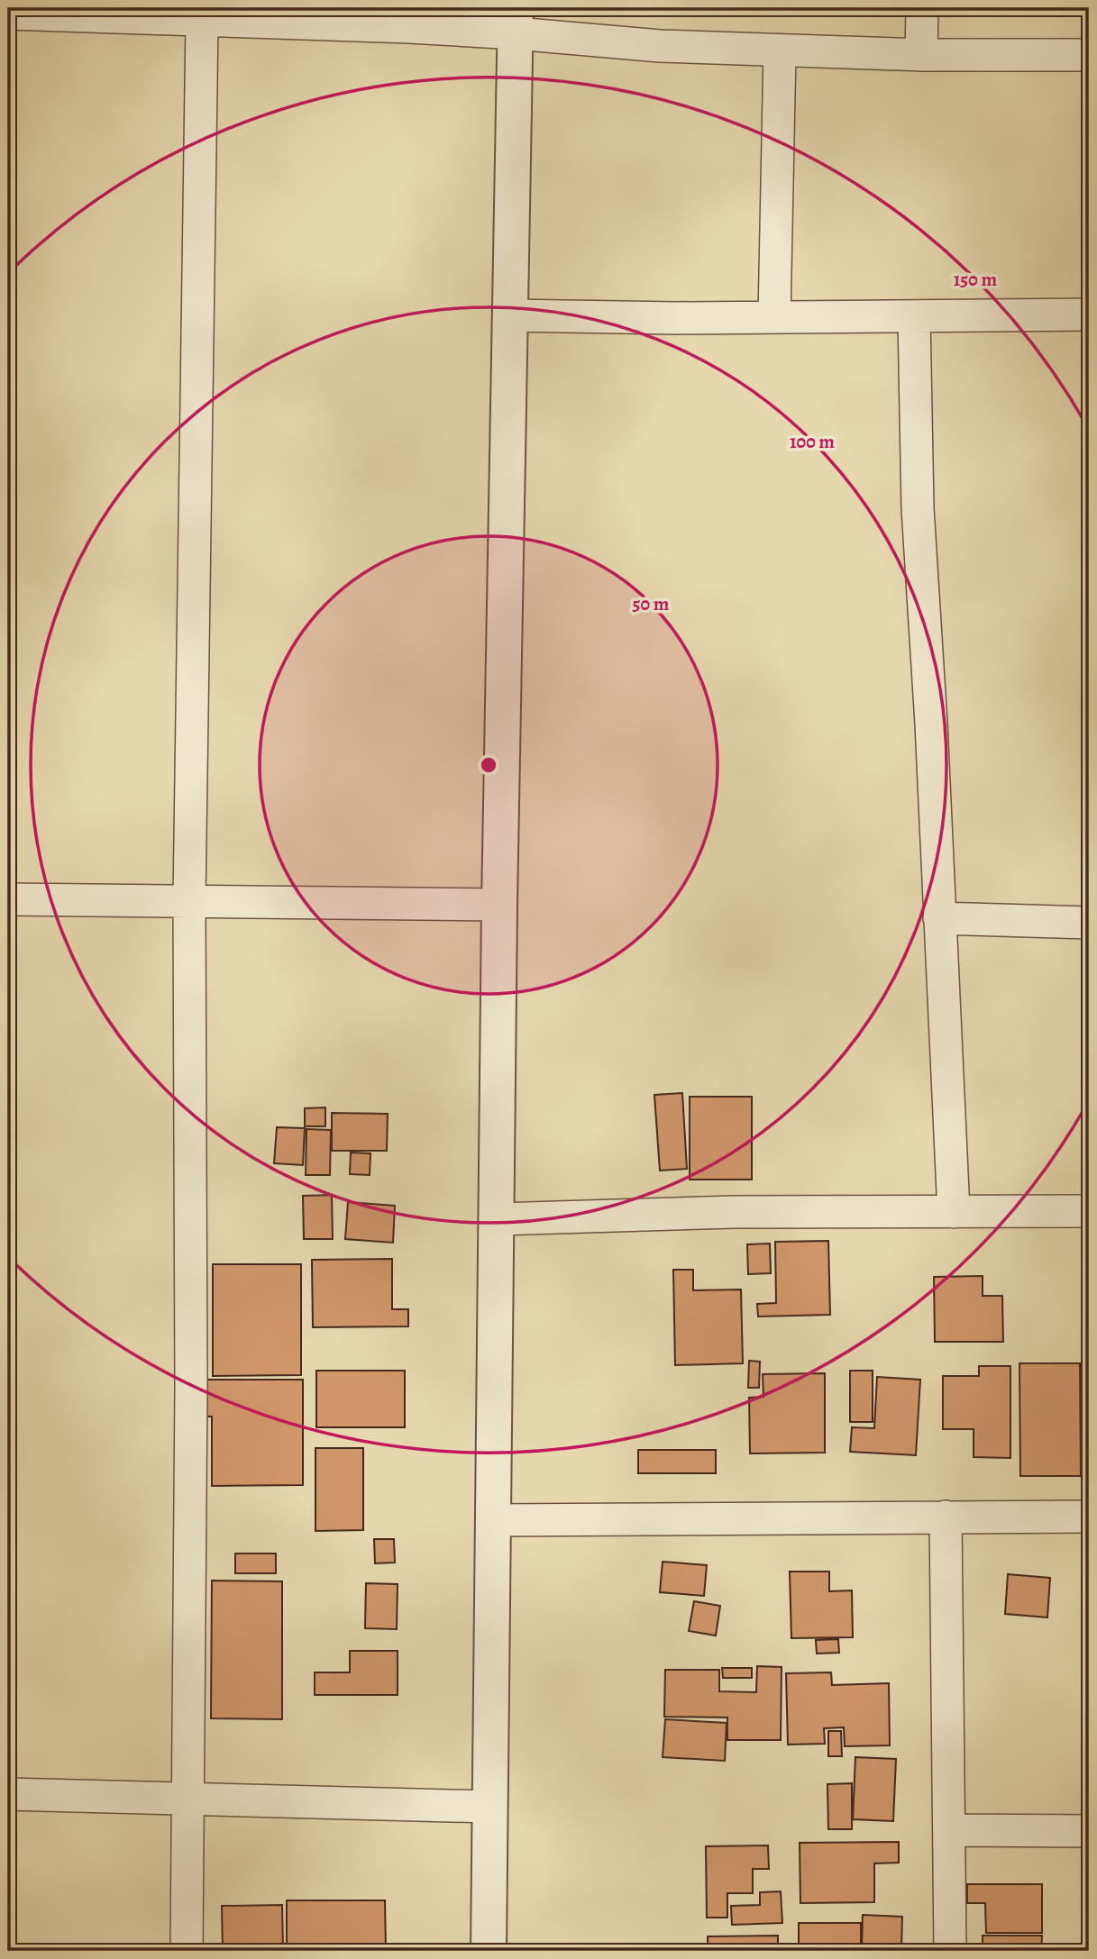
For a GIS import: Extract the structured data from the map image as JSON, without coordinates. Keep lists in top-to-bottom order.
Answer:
{
  "rings": ["150 m", "100 m", "50 m"]
}
